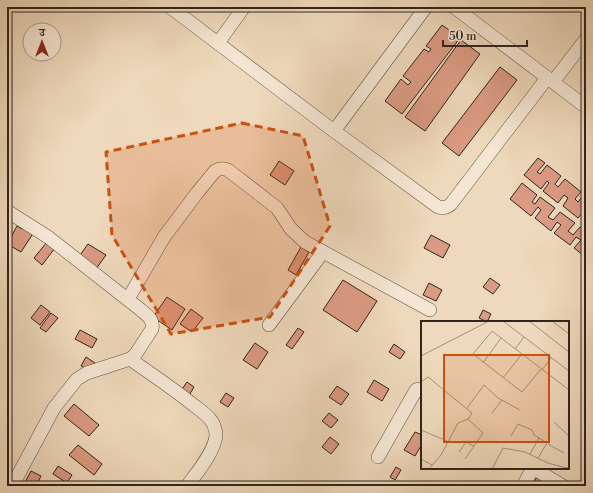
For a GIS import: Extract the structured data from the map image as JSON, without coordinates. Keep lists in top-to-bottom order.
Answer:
{
  "scale_bar": "50 m",
  "north": "top"
}
